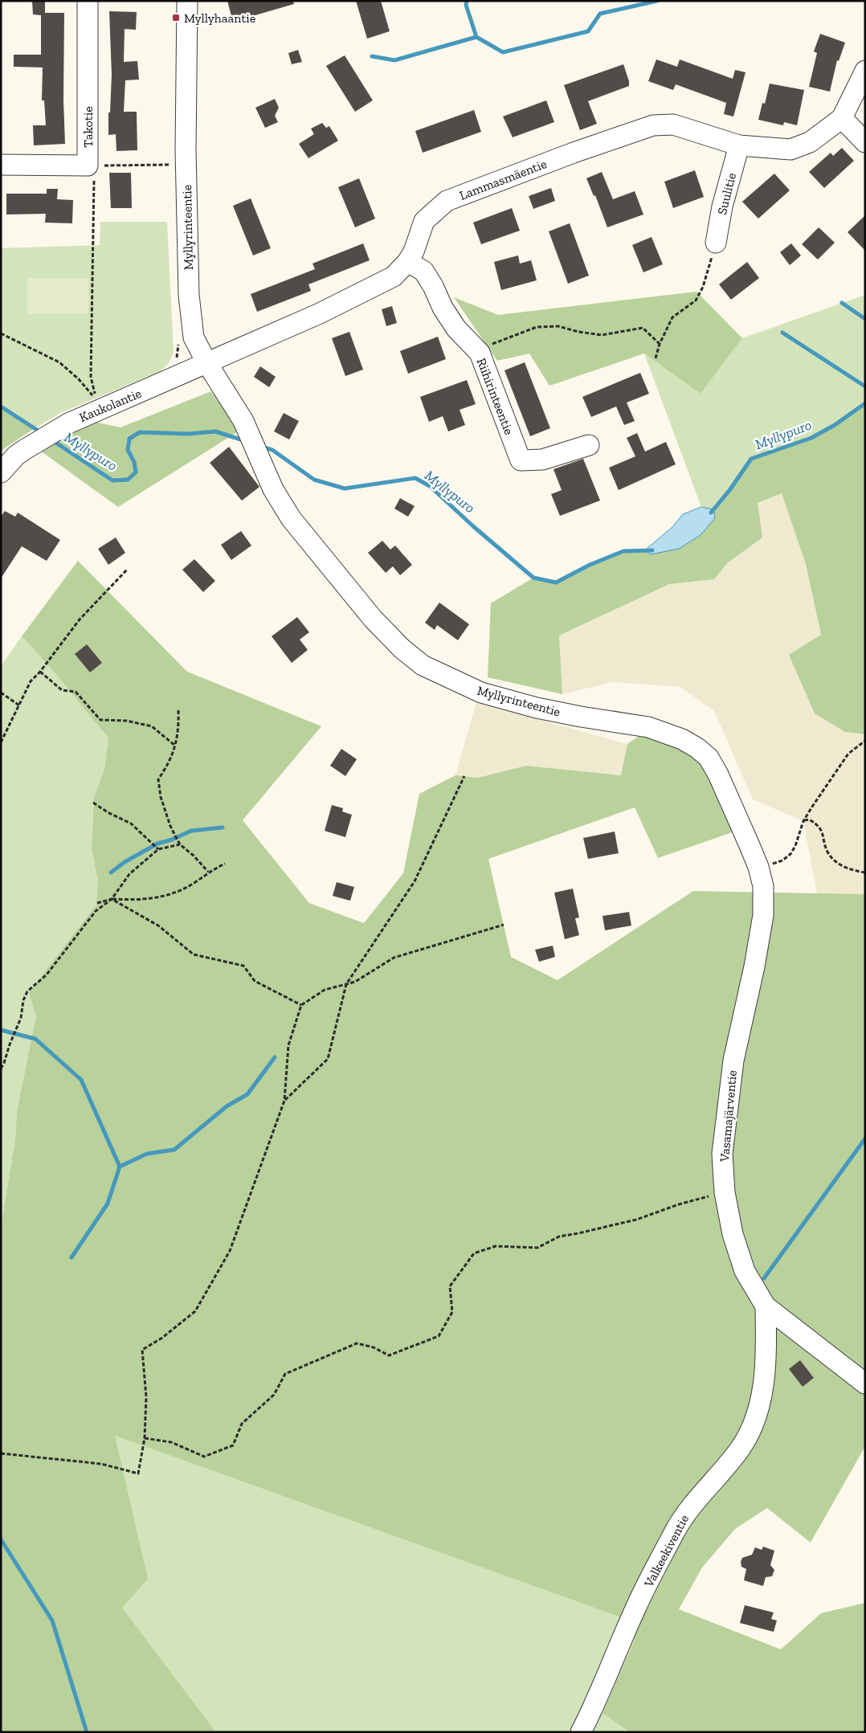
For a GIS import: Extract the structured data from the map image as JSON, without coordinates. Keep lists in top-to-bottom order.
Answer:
{
  "streets": {
    "street": [
      "Takotie",
      "Lammasmäentie",
      "Suulitie",
      "Myllyrinteentie",
      "Riihirinteentie",
      "Kaukolantie",
      "Vasamajärventie",
      "Valkeekiventie"
    ]
  },
  "crossings": [
    ["Lammasmäentie", "Suulitie"],
    ["Lammasmäentie", "Myllyrinteentie"],
    ["Lammasmäentie", "Riihirinteentie"],
    ["Lammasmäentie", "Kaukolantie"],
    ["Myllyrinteentie", "Kaukolantie"],
    ["Myllyrinteentie", "Vasamajärventie"],
    ["Vasamajärventie", "Valkeekiventie"]
  ],
  "water": ["Myllypuro"],
  "places": {
    "transit": ["Myllyhaantie"]
  }
}
